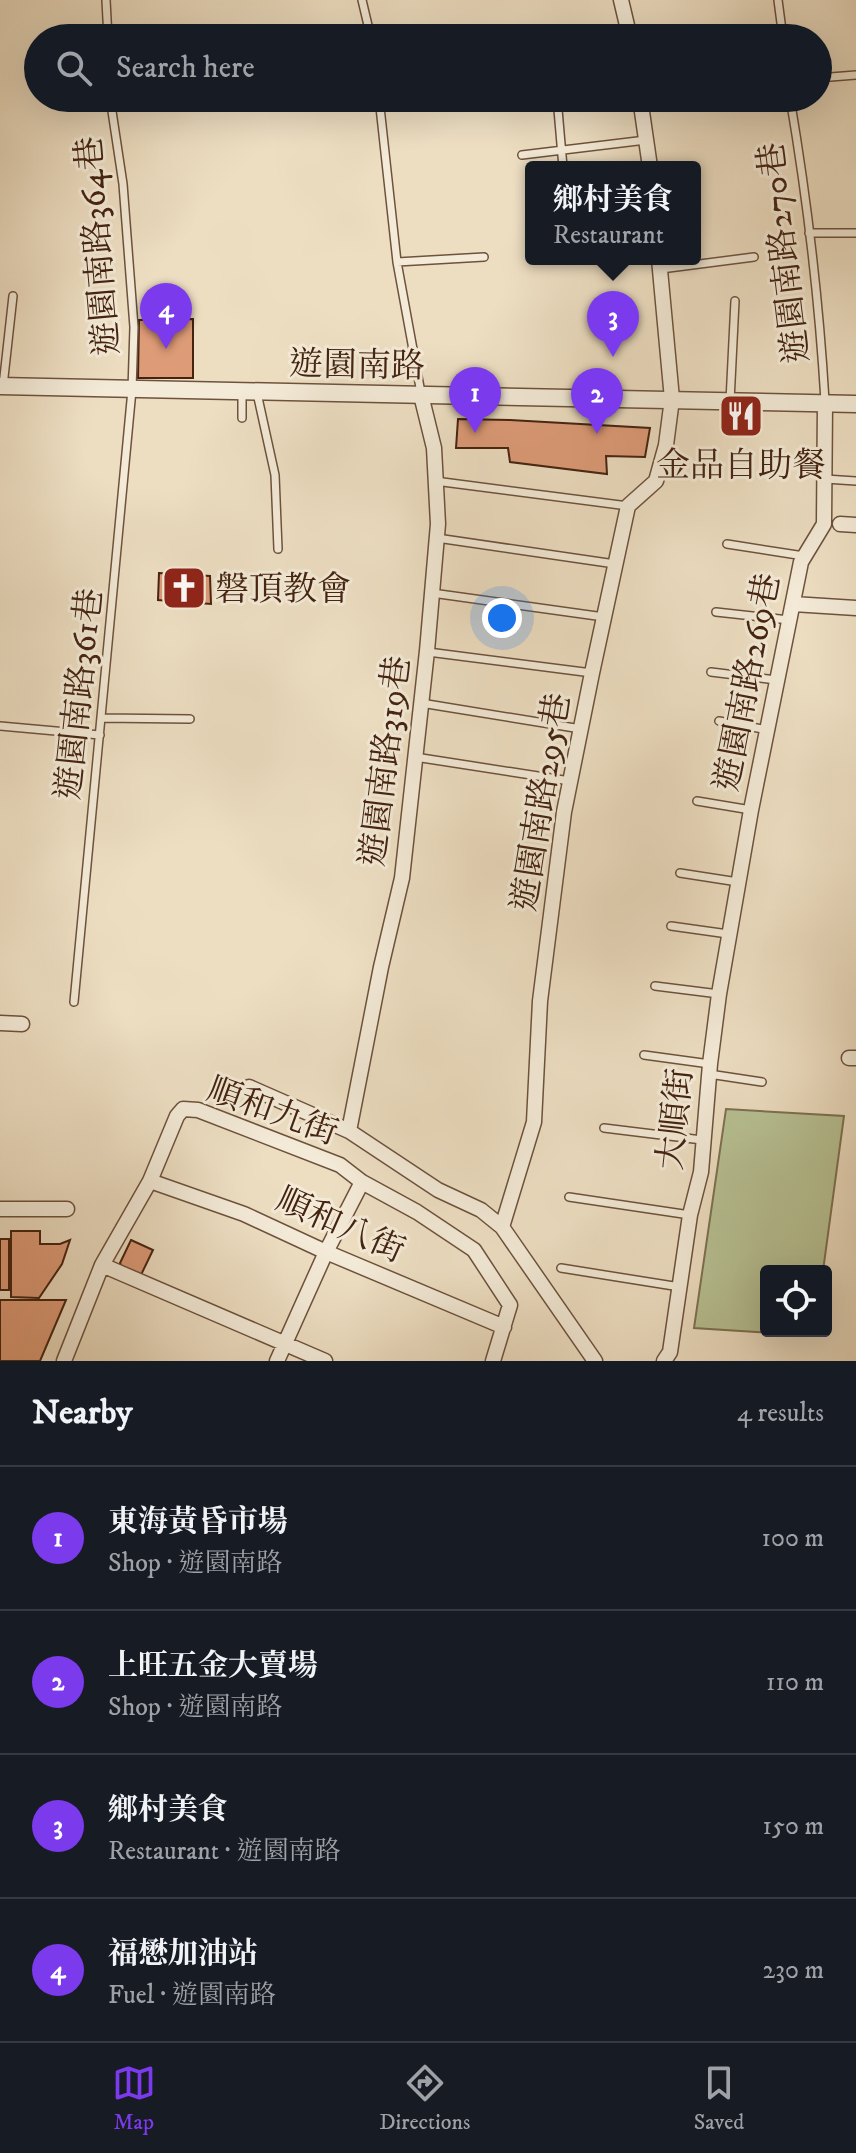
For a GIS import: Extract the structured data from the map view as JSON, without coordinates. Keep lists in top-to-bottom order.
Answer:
{
  "streets": {
    "street": [
      "遊園南路",
      "遊園南路269巷",
      "遊園南路319巷",
      "遊園南路295巷",
      "順和九街",
      "大順街",
      "順和八街"
    ],
    "lane": ["遊園南路364巷", "遊園南路270巷", "遊園南路361巷"]
  },
  "crossings": [
    ["遊園南路364巷", "遊園南路"],
    ["遊園南路364巷", "遊園南路361巷"],
    ["遊園南路270巷", "遊園南路"],
    ["遊園南路270巷", "遊園南路269巷"],
    ["遊園南路", "遊園南路269巷"],
    ["遊園南路", "遊園南路361巷"],
    ["遊園南路", "遊園南路319巷"],
    ["遊園南路269巷", "大順街"],
    ["順和九街", "順和八街"]
  ],
  "places": {
    "restaurant": ["金品自助餐"],
    "church": ["磐頂教會"]
  },
  "page": {
    "search": "Search here",
    "popup": ["鄉村美食", "Restaurant"],
    "pins": [
      "4",
      "3",
      "1",
      "2"
    ],
    "heading": ["Nearby", "4 results"],
    "list": [
      {
        "mark": "1",
        "name": "東海黃昏市場",
        "note": "Shop · 遊園南路",
        "value": "100 m"
      },
      {
        "mark": "2",
        "name": "上旺五金大賣場",
        "note": "Shop · 遊園南路",
        "value": "110 m"
      },
      {
        "mark": "3",
        "name": "鄉村美食",
        "note": "Restaurant · 遊園南路",
        "value": "150 m"
      },
      {
        "mark": "4",
        "name": "福懋加油站",
        "note": "Fuel · 遊園南路",
        "value": "230 m"
      }
    ],
    "nav": ["Map", "Directions", "Saved"]
  }
}
